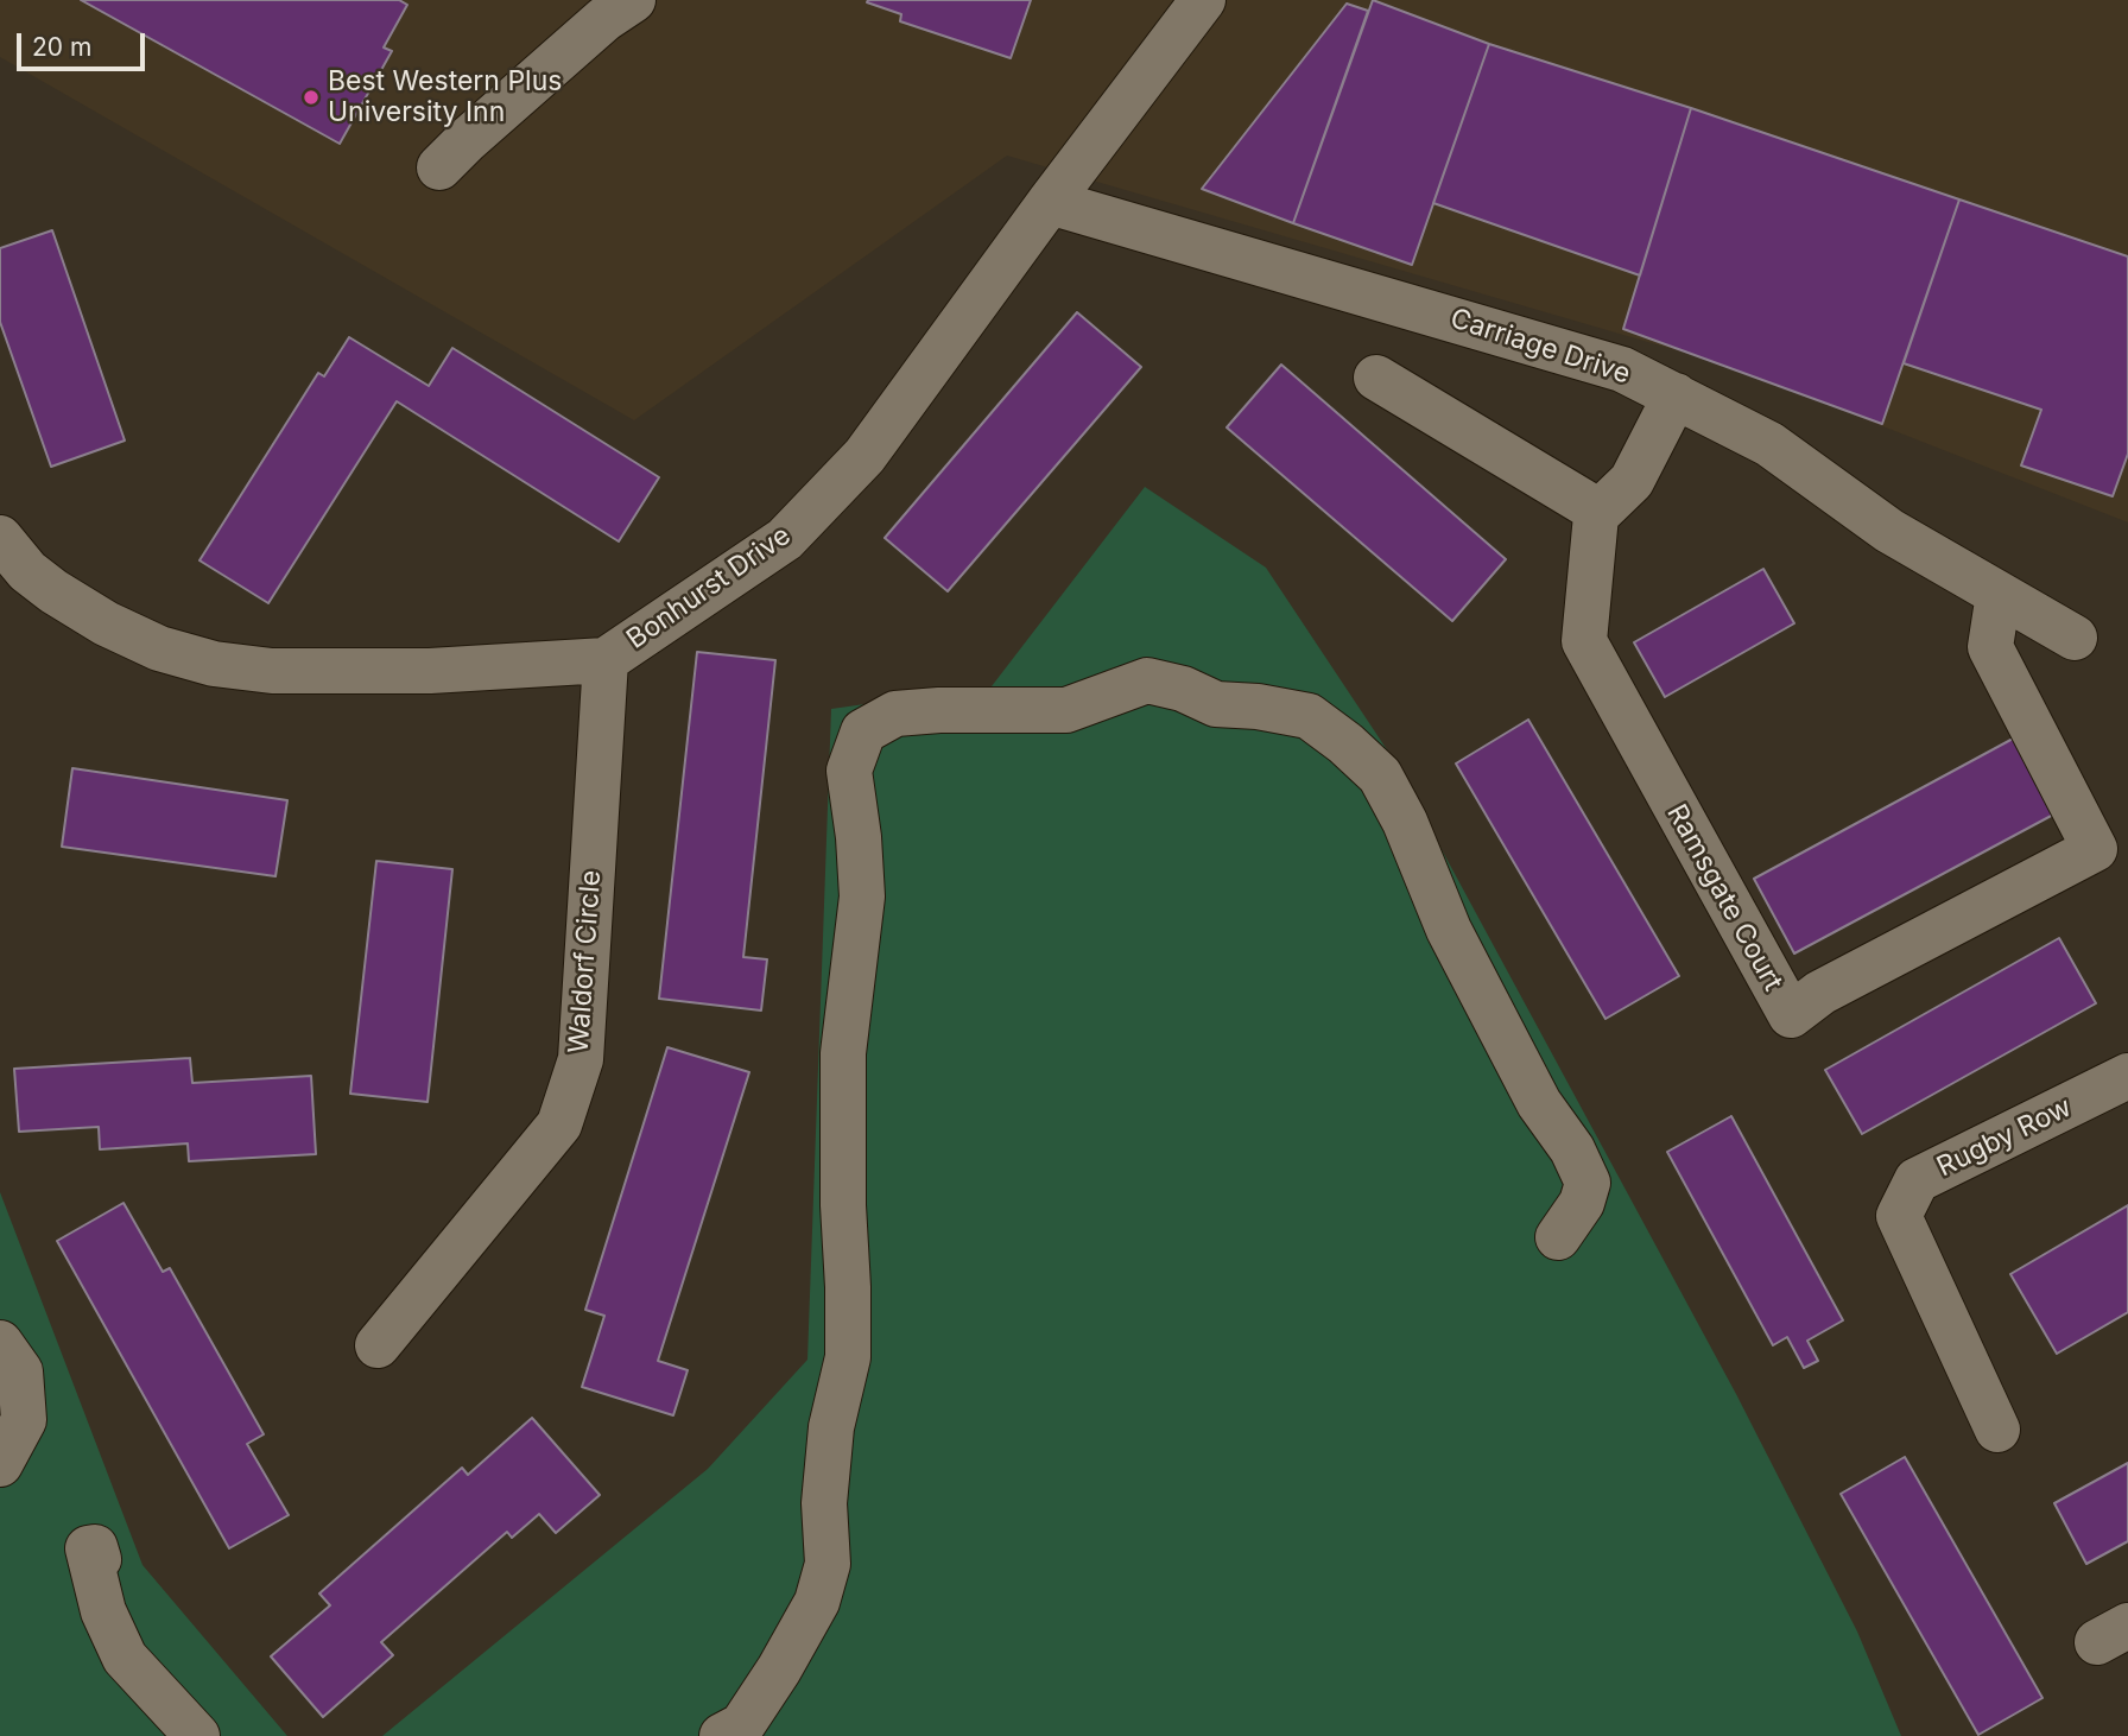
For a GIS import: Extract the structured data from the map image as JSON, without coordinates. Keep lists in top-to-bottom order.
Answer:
{
  "streets": {
    "street": [
      "Carriage Drive",
      "Bonhurst Drive",
      "Ramsgate Court",
      "Waldorf Circle",
      "Rugby Row"
    ]
  },
  "crossings": [
    ["Carriage Drive", "Bonhurst Drive"],
    ["Carriage Drive", "Ramsgate Court"],
    ["Bonhurst Drive", "Waldorf Circle"]
  ],
  "places": ["Best Western Plus University Inn"],
  "scale_bar": "20 m"
}
